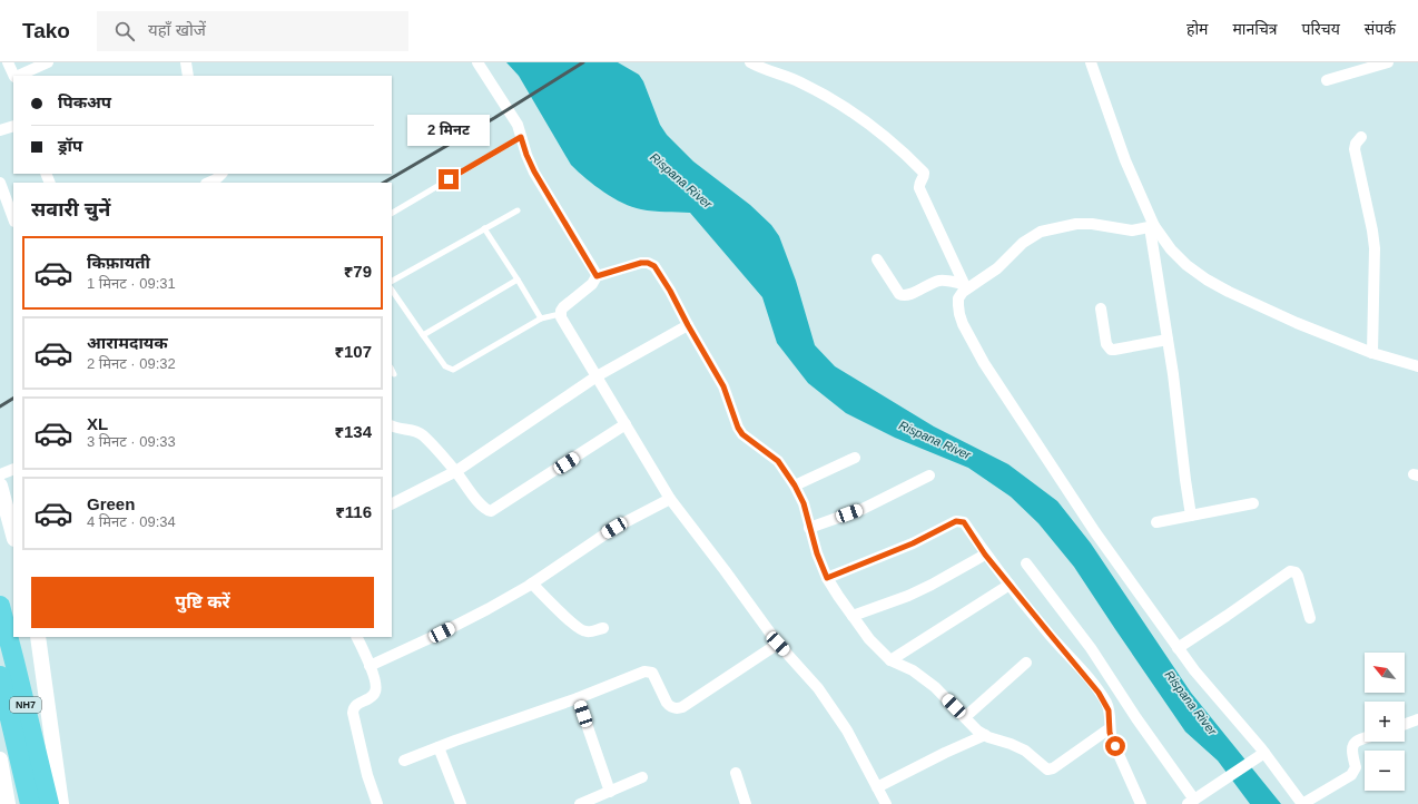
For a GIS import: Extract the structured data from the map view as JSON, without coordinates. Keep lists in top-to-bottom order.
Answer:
{
  "streets": {
    "highway": ["NH7"]
  },
  "water": ["Rispana River"],
  "north": "top left",
  "page": {
    "header": "Tako",
    "search": "यहाँ खोजें",
    "nav": [
      "होम",
      "मानचित्र",
      "परिचय",
      "संपर्क"
    ],
    "banner": ["पिकअप", "ड्रॉप"],
    "bubble": "2 मिनट",
    "heading": "सवारी चुनें",
    "list": [
      {
        "name": "किफ़ायती",
        "note": "1 मिनट · 09:31",
        "value": "₹79"
      },
      {
        "name": "आरामदायक",
        "note": "2 मिनट · 09:32",
        "value": "₹107"
      },
      {
        "name": "XL",
        "note": "3 मिनट · 09:33",
        "value": "₹134"
      },
      {
        "name": "Green",
        "note": "4 मिनट · 09:34",
        "value": "₹116"
      }
    ],
    "buttons": "पुष्टि करें",
    "map_buttons": ["+", "−"]
  }
}
